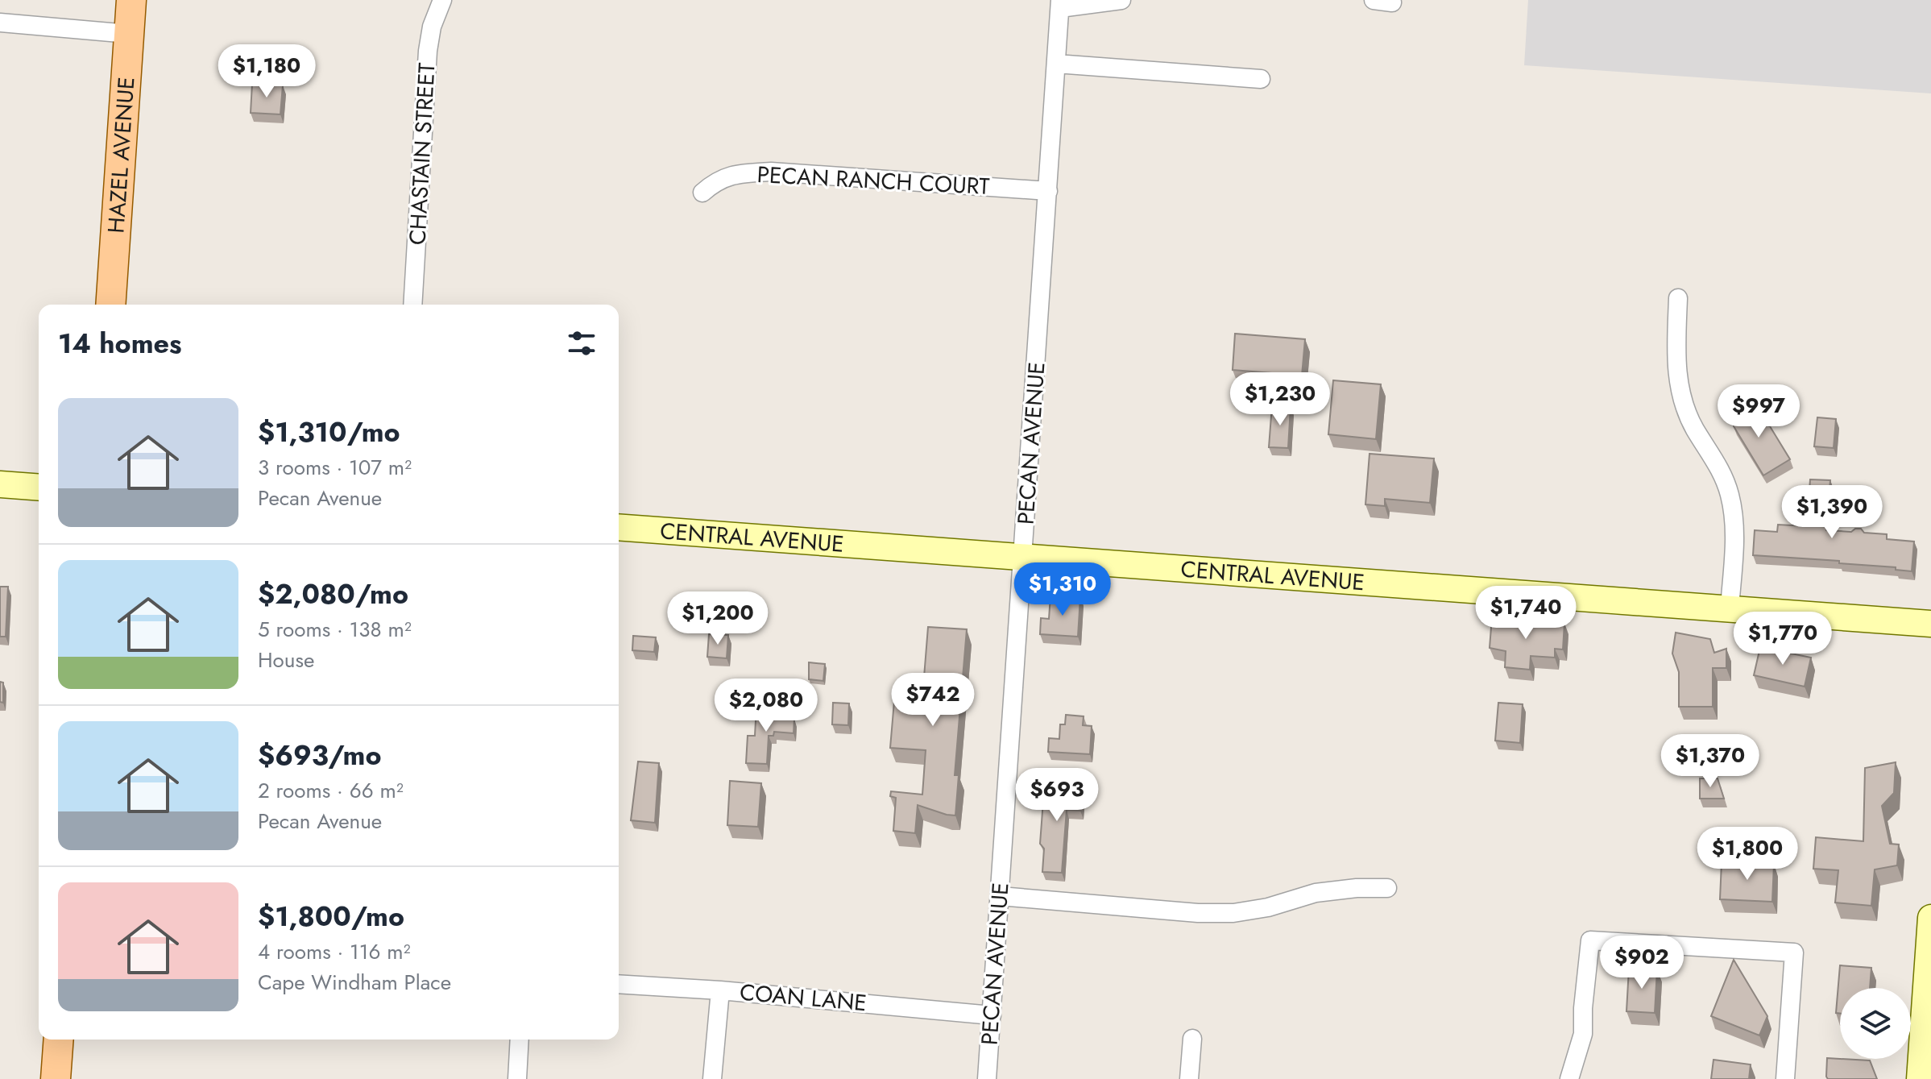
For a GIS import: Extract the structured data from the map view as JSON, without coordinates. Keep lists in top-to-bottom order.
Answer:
{
  "streets": {
    "main road": ["HAZEL AVENUE"],
    "street": [
      "CHASTAIN STREET",
      "PECAN RANCH COURT",
      "PECAN AVENUE",
      "CENTRAL AVENUE",
      "COAN LANE"
    ]
  },
  "crossings": [
    ["PECAN RANCH COURT", "PECAN AVENUE"],
    ["PECAN AVENUE", "CENTRAL AVENUE"],
    ["PECAN AVENUE", "COAN LANE"]
  ],
  "page": {
    "price": [
      "$1,180",
      "$1,230",
      "$997",
      "$1,390",
      "$1,310",
      "$1,740",
      "$1,200",
      "$1,770",
      "$742",
      "$2,080",
      "$1,370",
      "$693",
      "$1,800",
      "$902"
    ],
    "heading": "14 homes",
    "list": [
      {
        "name": "$1,310/mo",
        "note": "3 rooms · 107 m² · Pecan Avenue"
      },
      {
        "name": "$2,080/mo",
        "note": "5 rooms · 138 m² · House"
      },
      {
        "name": "$693/mo",
        "note": "2 rooms · 66 m² · Pecan Avenue"
      },
      {
        "name": "$1,800/mo",
        "note": "4 rooms · 116 m² · Cape Windham Place"
      }
    ]
  }
}
